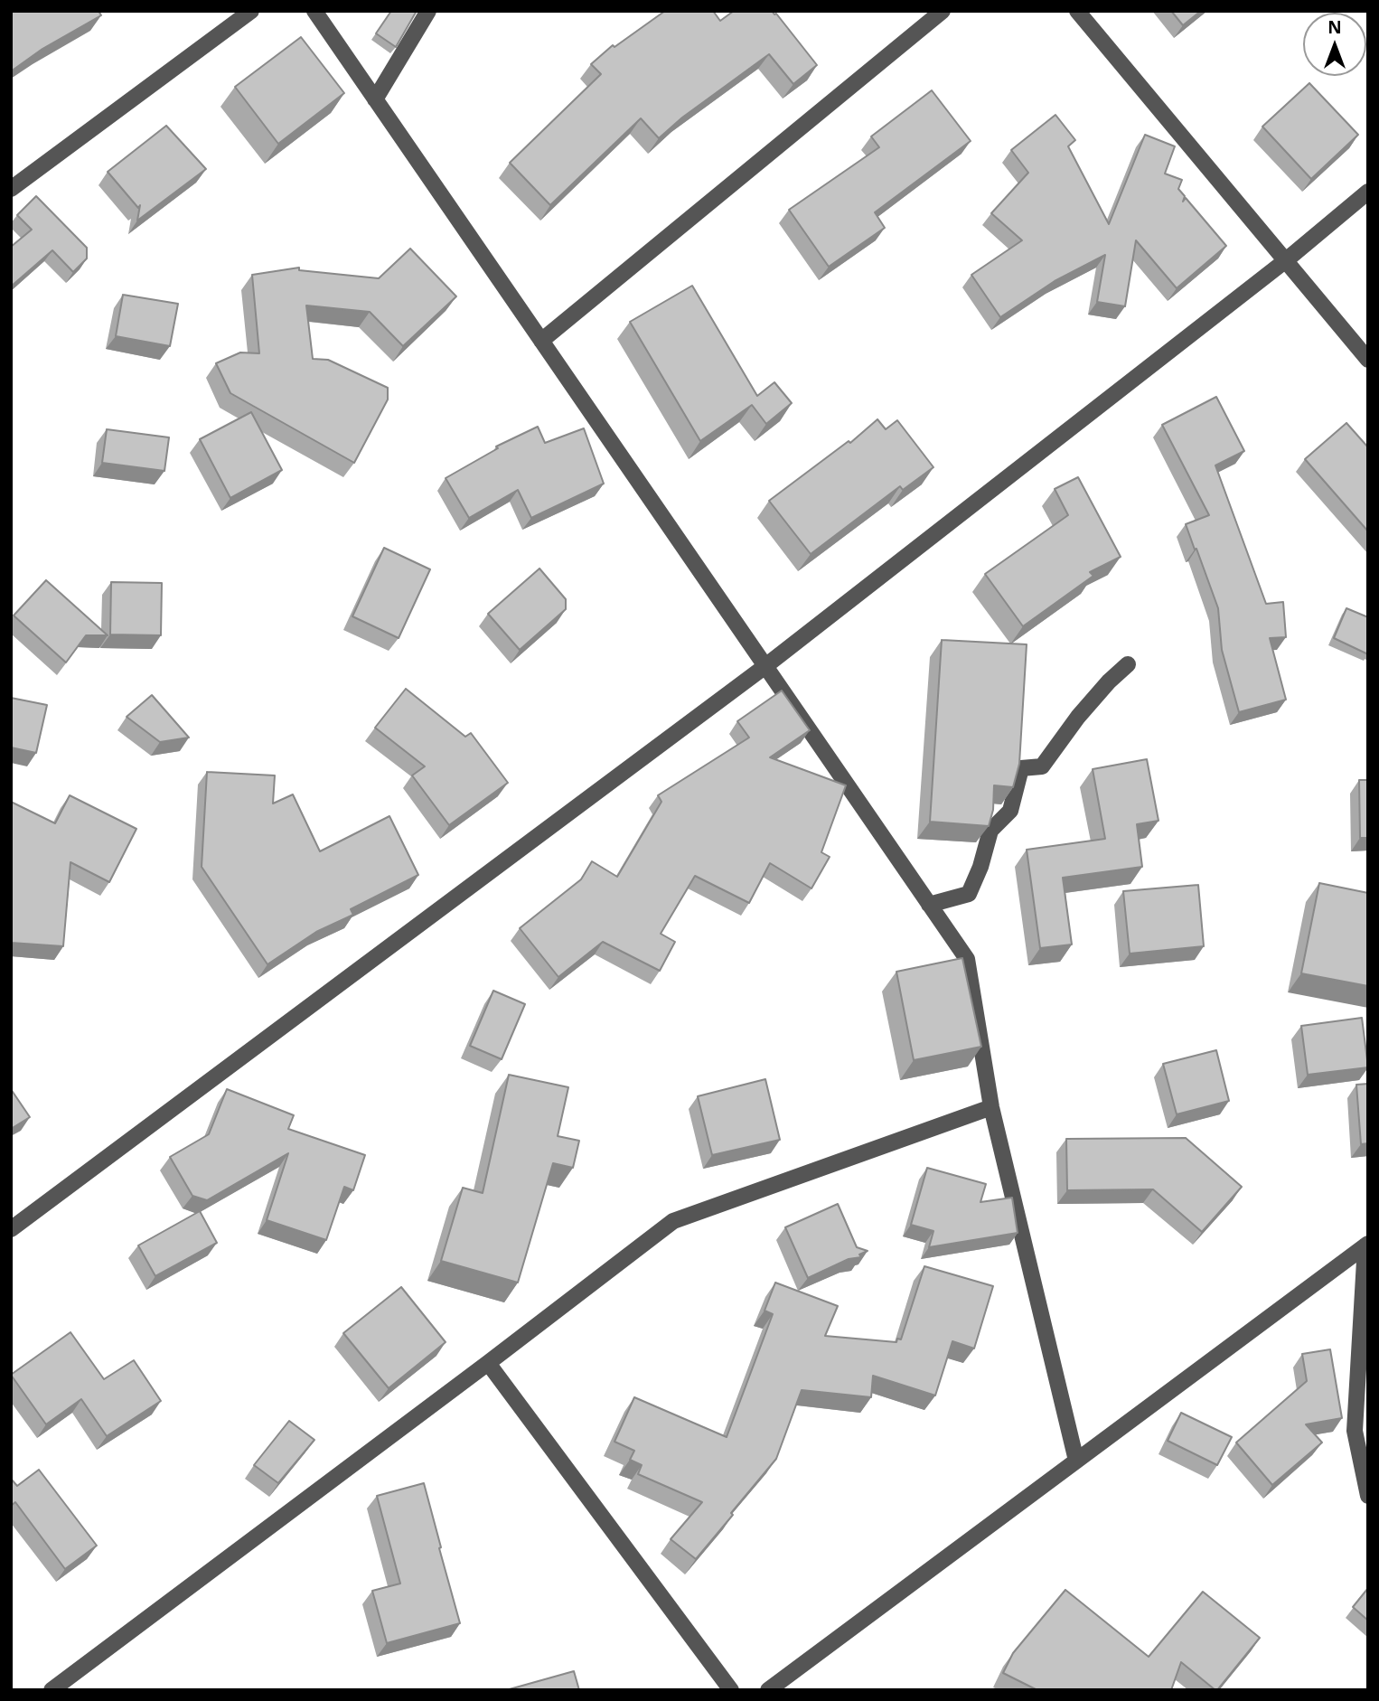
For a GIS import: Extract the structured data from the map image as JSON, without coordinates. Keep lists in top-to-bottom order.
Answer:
{
  "north": "top"
}
